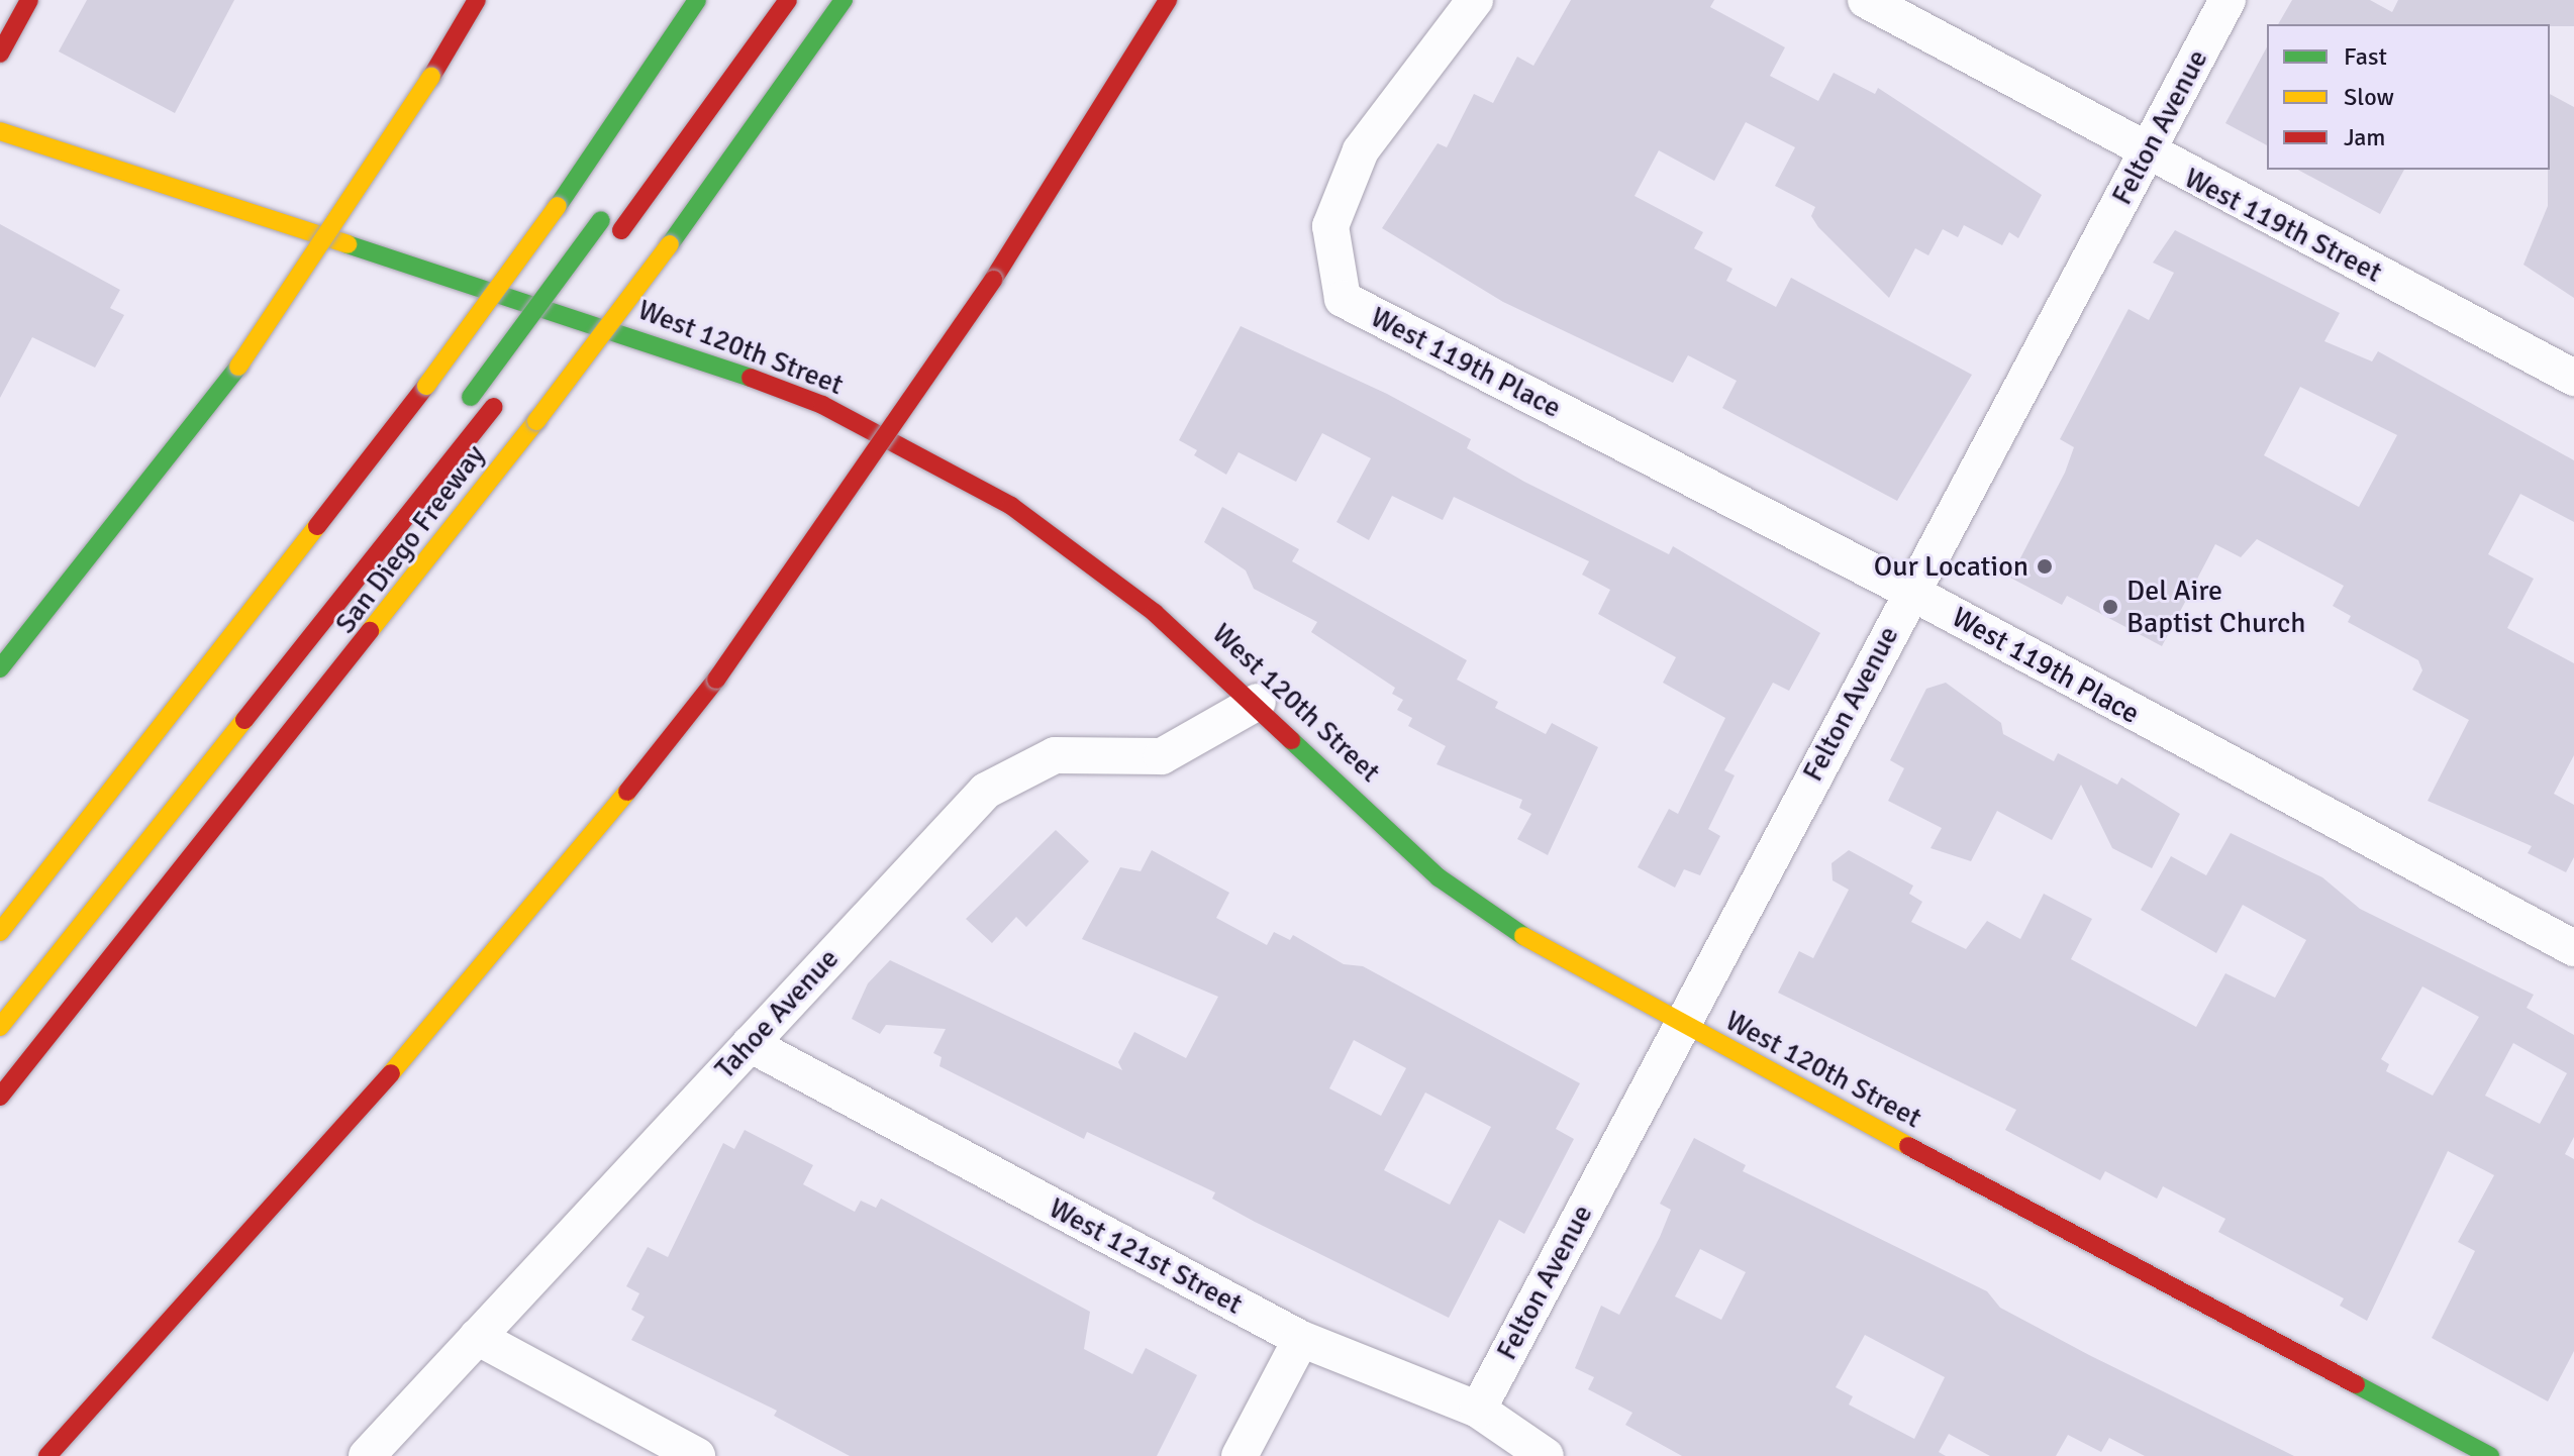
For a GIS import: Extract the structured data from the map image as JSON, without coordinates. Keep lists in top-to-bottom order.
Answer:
{
  "streets": {
    "main road": ["West 120th Street", "San Diego Freeway"],
    "street": [
      "Felton Avenue",
      "West 119th Street",
      "West 119th Place",
      "Tahoe Avenue",
      "West 121st Street"
    ]
  },
  "crossings": [
    ["Felton Avenue", "West 119th Street"],
    ["Felton Avenue", "West 120th Street"],
    ["Felton Avenue", "West 119th Place"],
    ["Felton Avenue", "West 121st Street"],
    ["West 120th Street", "Tahoe Avenue"],
    ["Tahoe Avenue", "West 121st Street"]
  ],
  "places": ["Our Location", "Del Aire Baptist Church"],
  "legend": ["Fast", "Slow", "Jam"]
}
